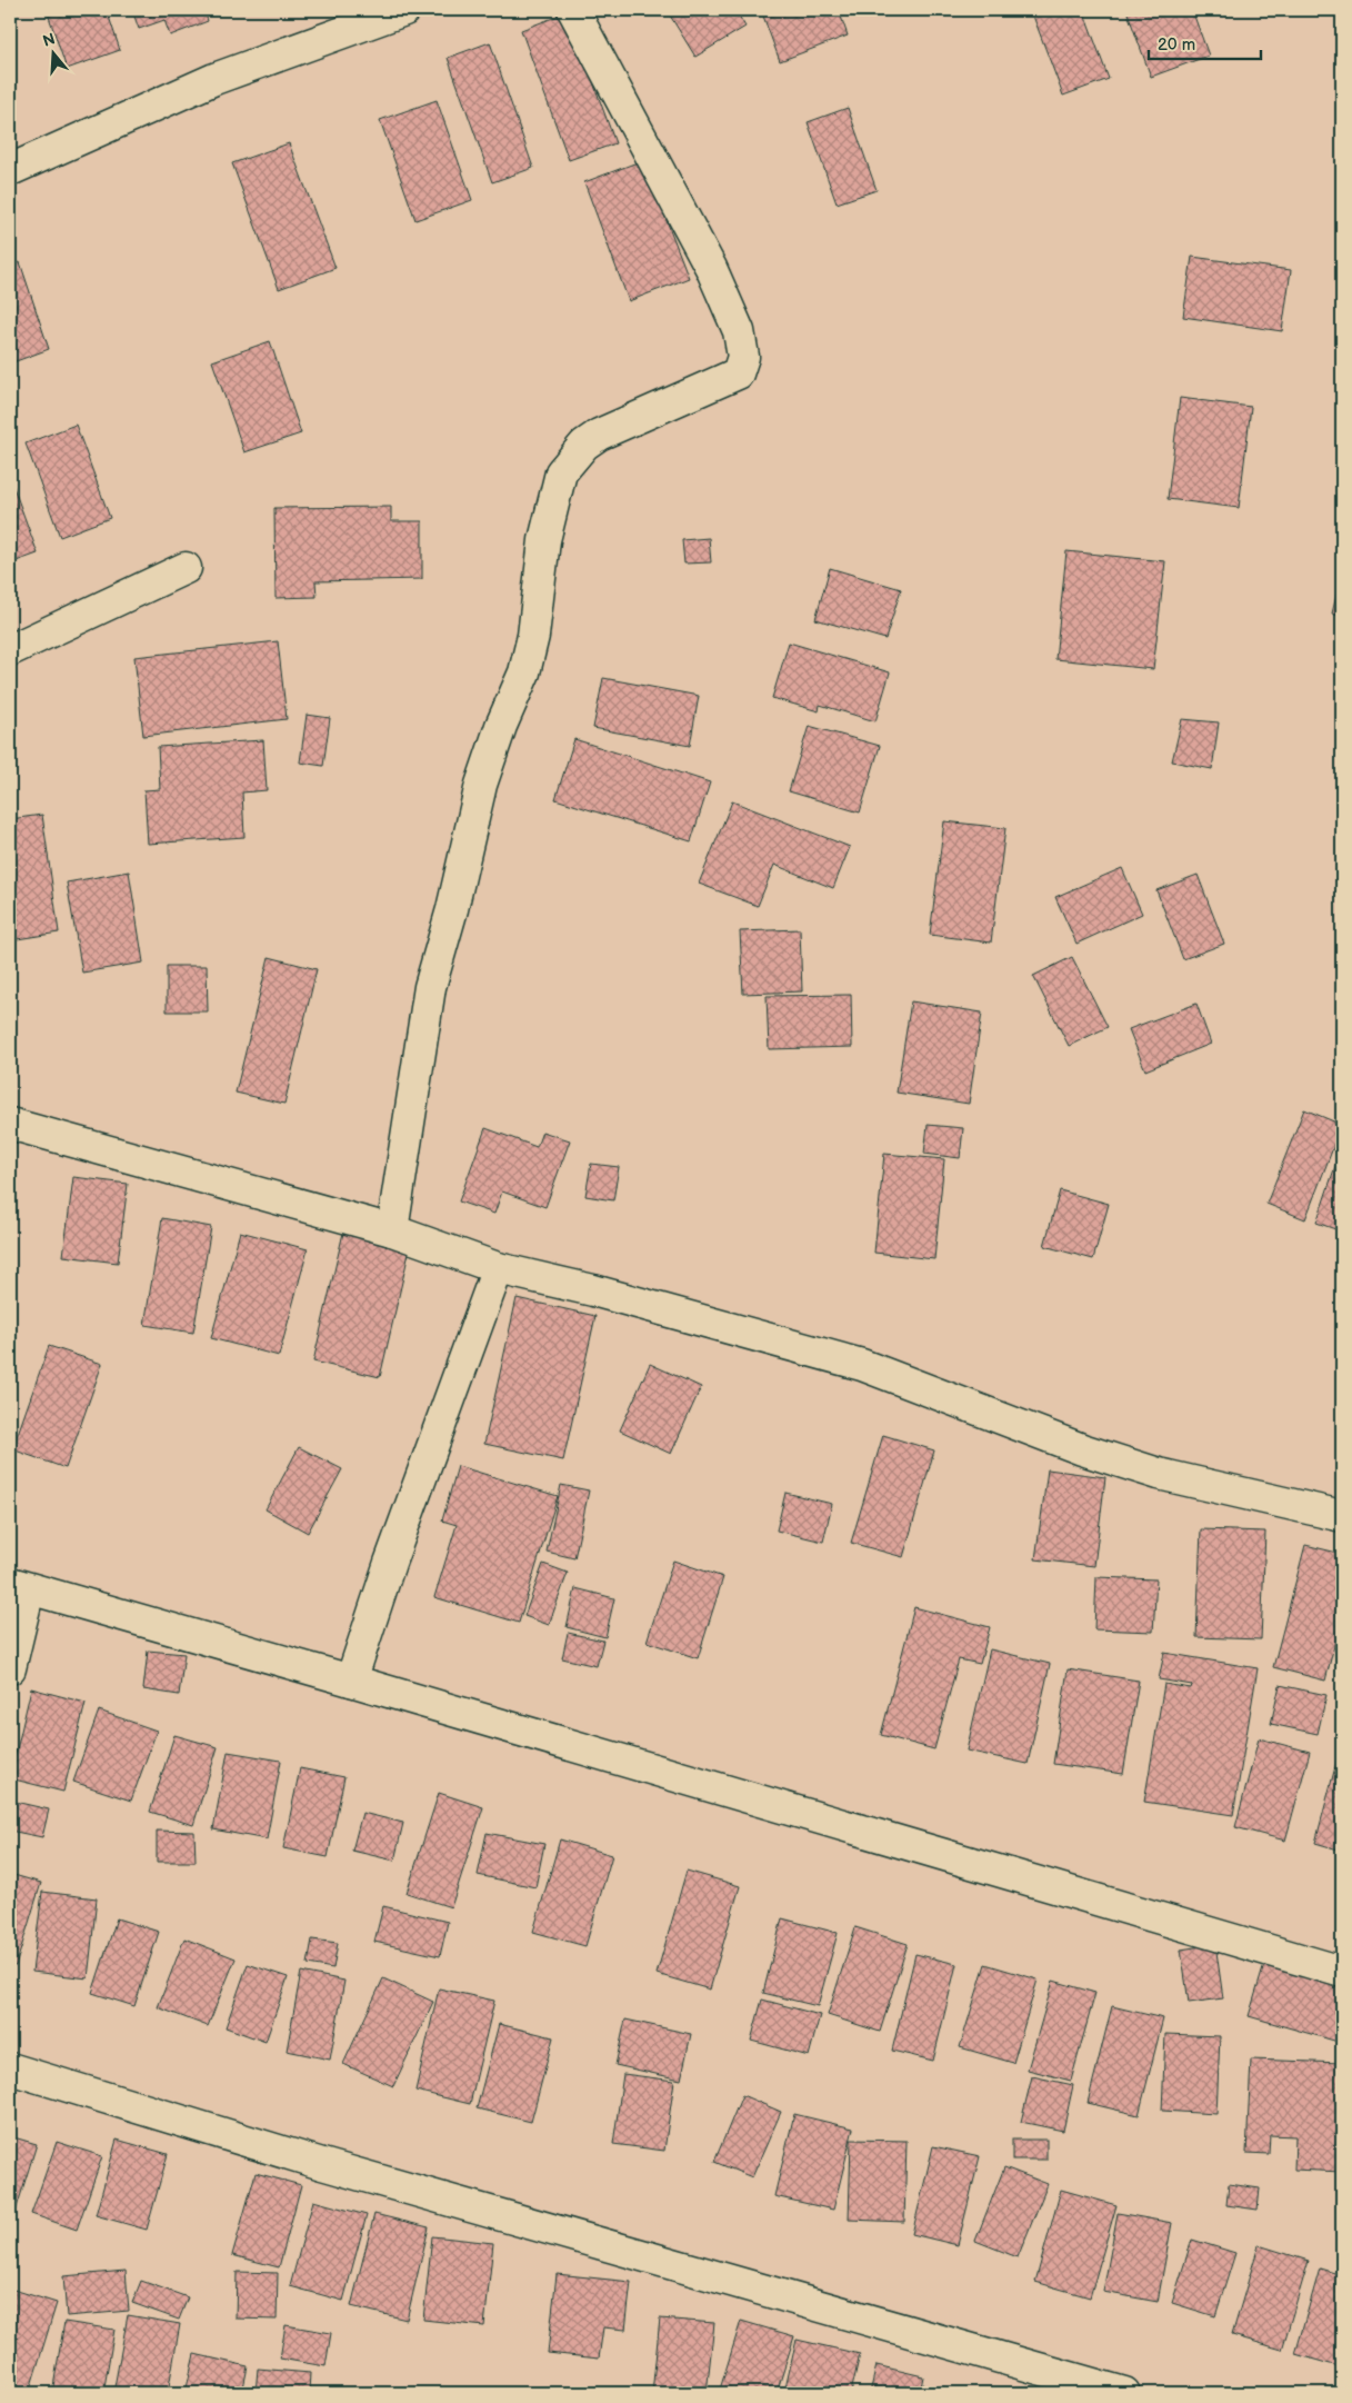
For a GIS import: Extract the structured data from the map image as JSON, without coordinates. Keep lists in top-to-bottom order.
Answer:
{
  "scale_bar": "20 m",
  "north": "top"
}
